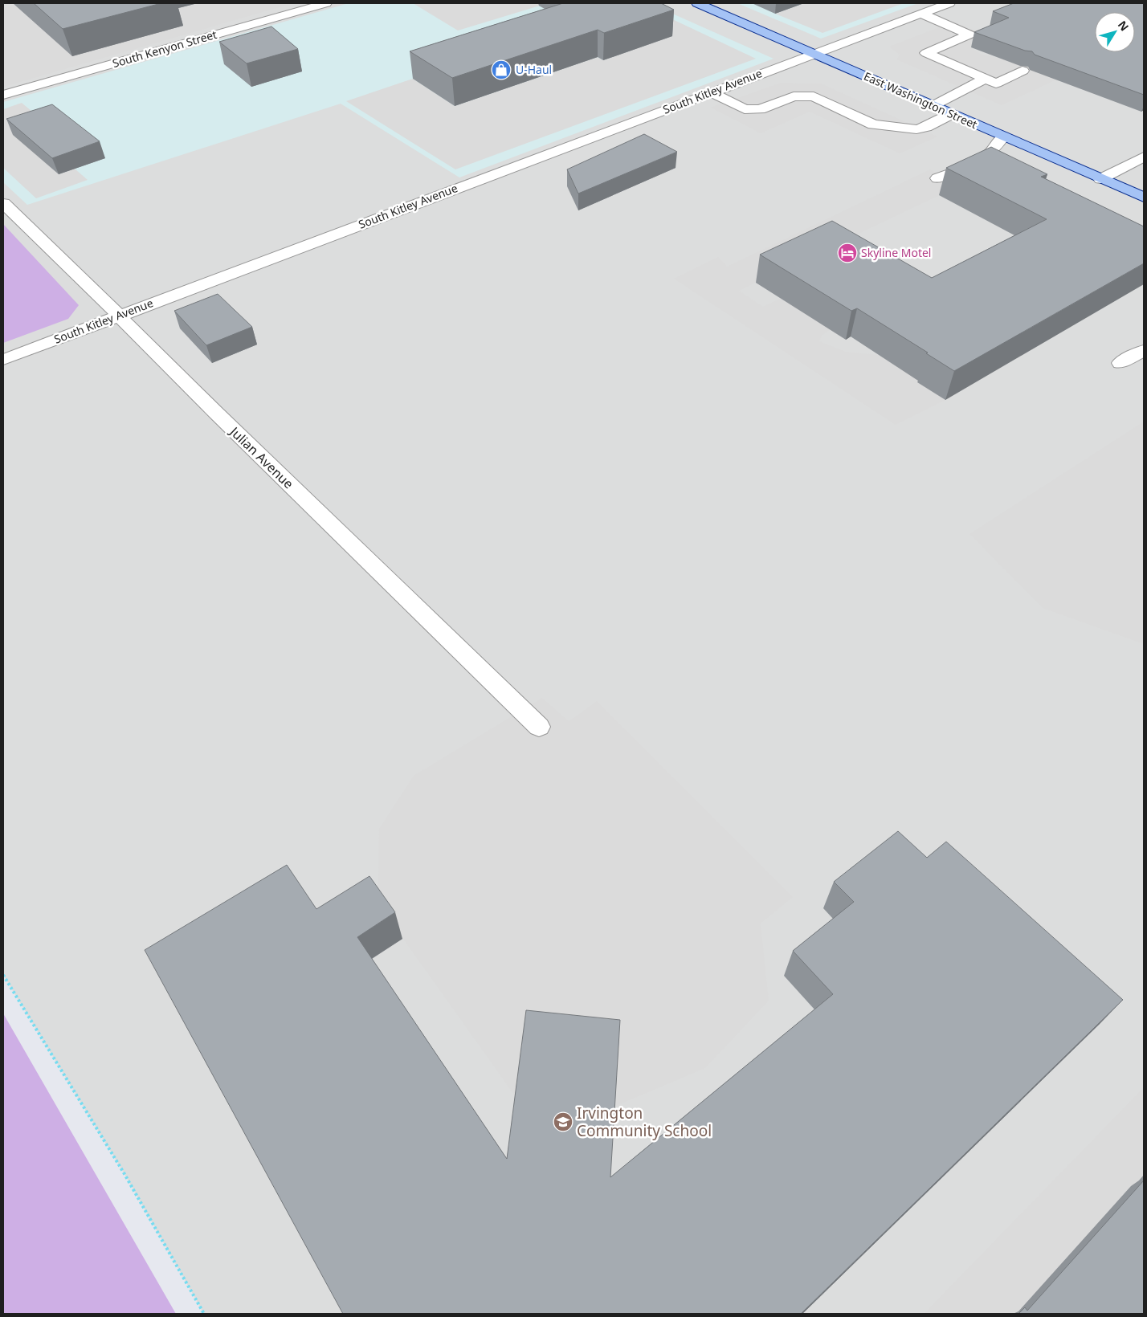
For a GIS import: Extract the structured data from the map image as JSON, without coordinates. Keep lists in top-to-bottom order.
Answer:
{
  "streets": {
    "main road": ["East Washington Street"],
    "street": ["South Kenyon Street", "South Kitley Avenue", "Julian Avenue"]
  },
  "crossings": [
    ["South Kitley Avenue", "East Washington Street"],
    ["South Kitley Avenue", "Julian Avenue"]
  ],
  "places": {
    "shop": ["U-Haul"],
    "hotel": ["Skyline Motel"],
    "school or university": ["Irvington Community School"]
  },
  "north": "top right"
}
